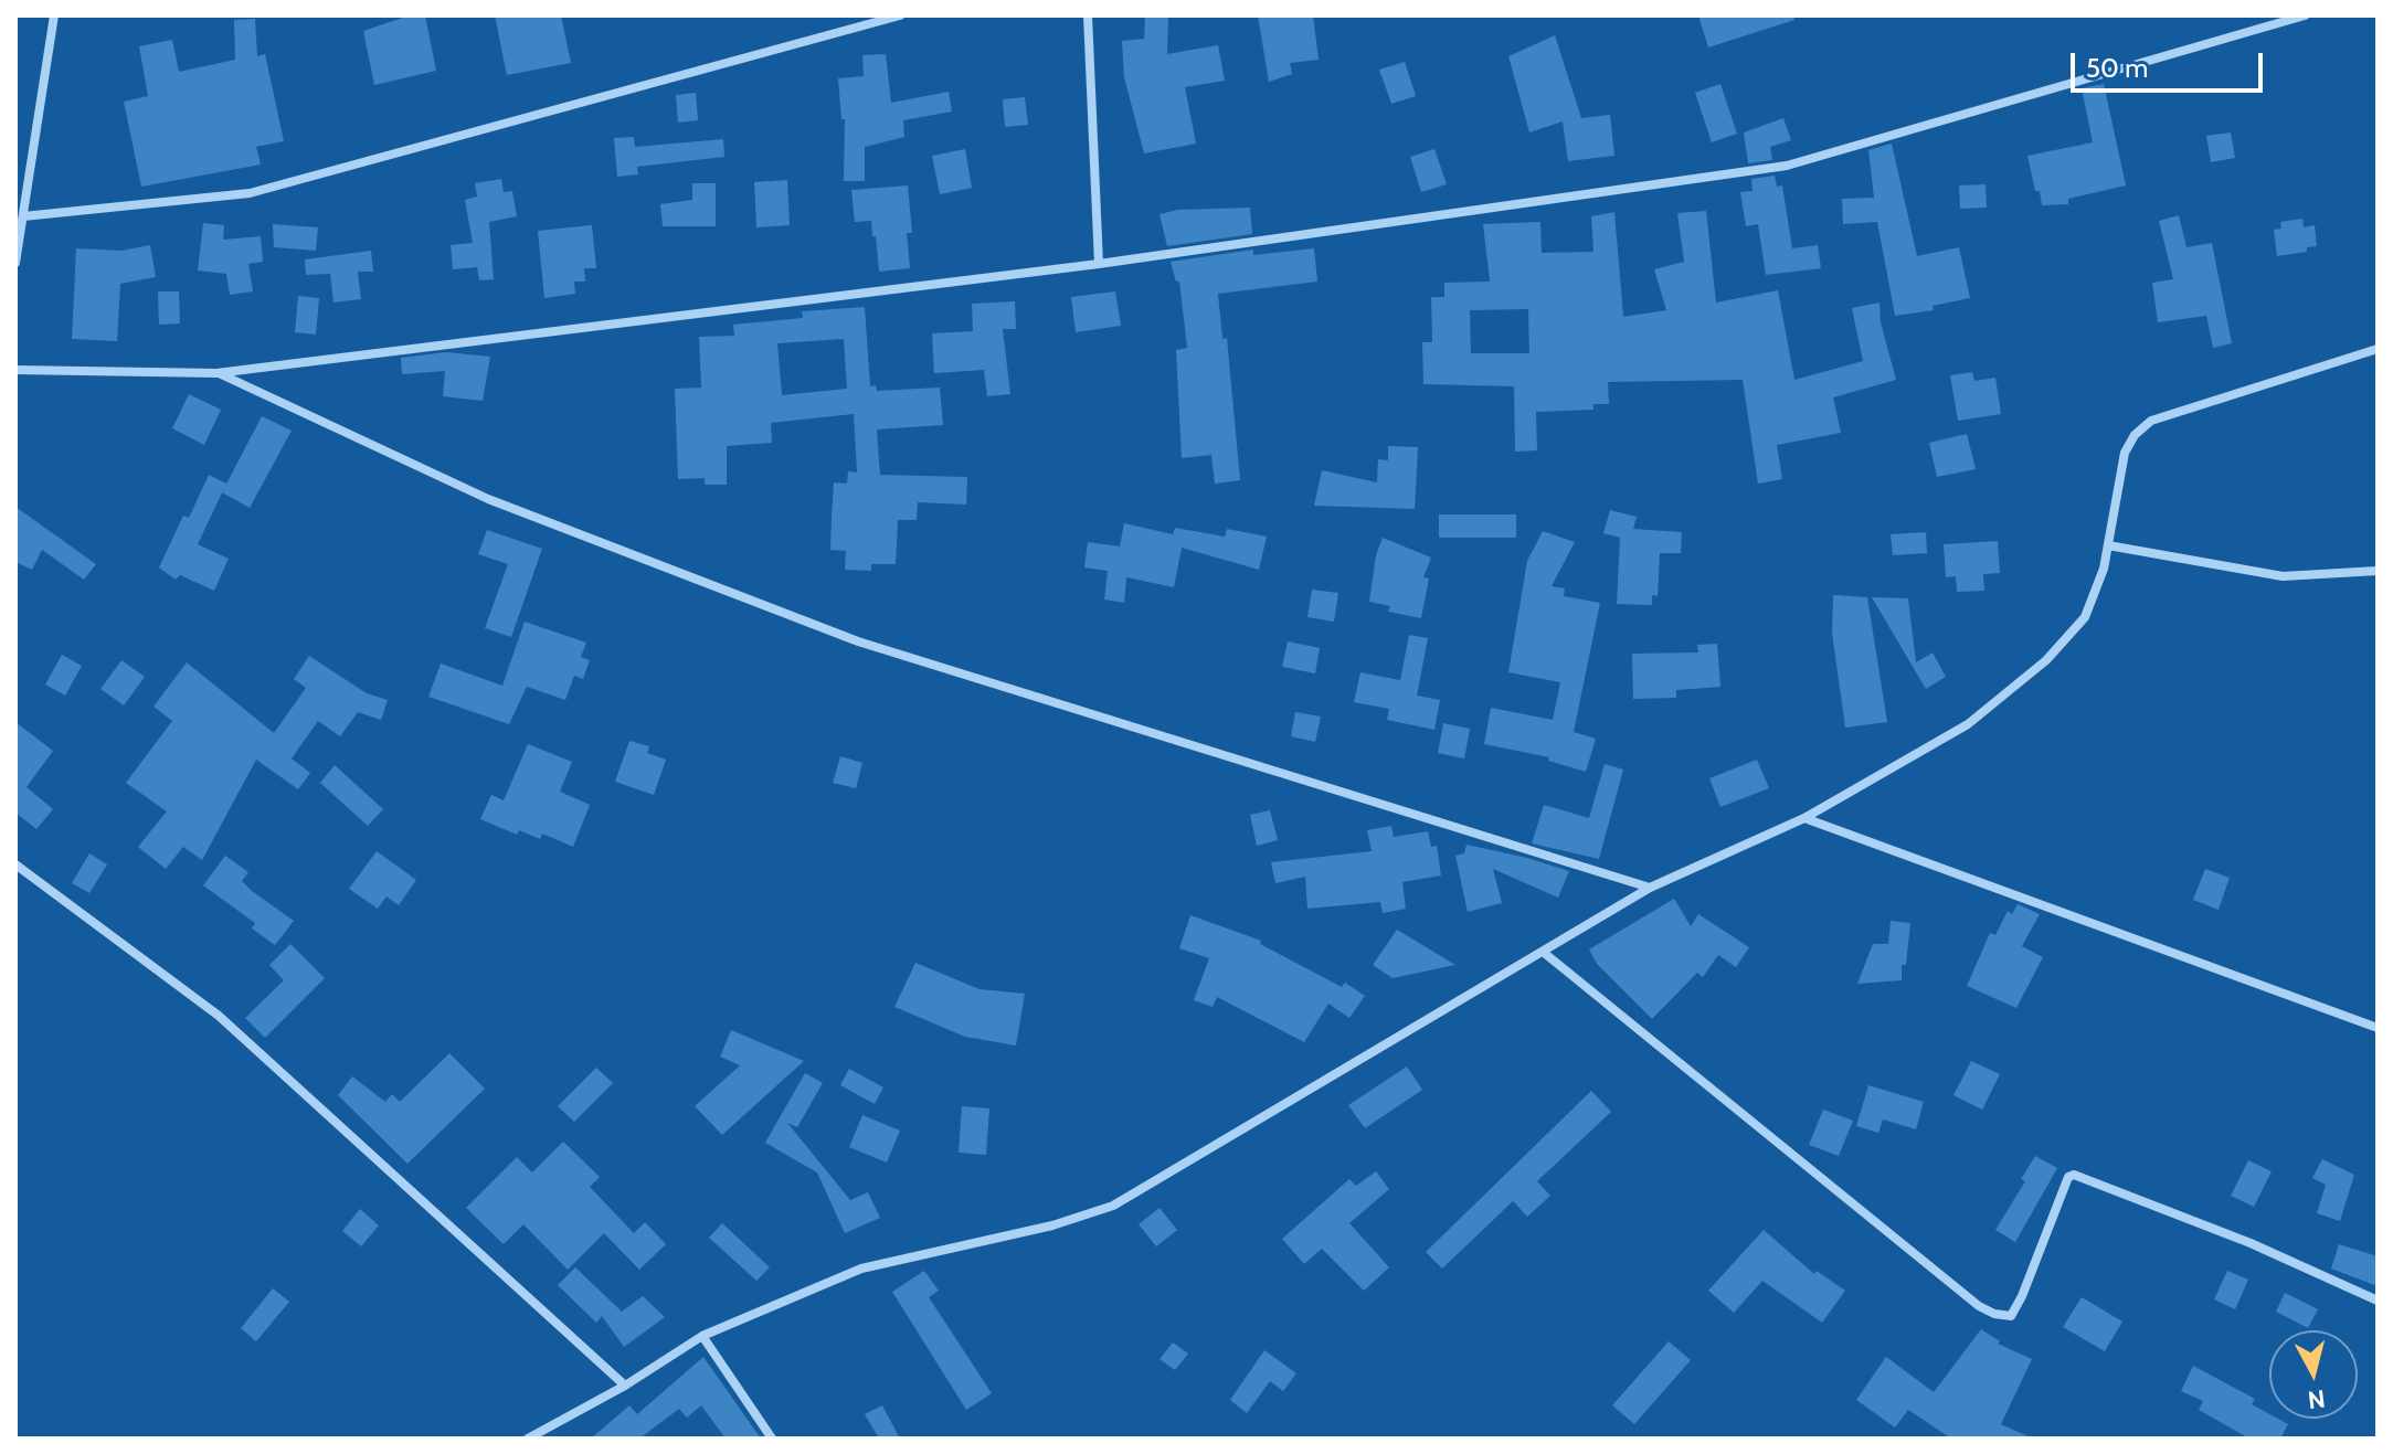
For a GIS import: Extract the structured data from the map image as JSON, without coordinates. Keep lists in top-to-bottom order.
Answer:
{
  "scale_bar": "50 m",
  "north": "bottom"
}
